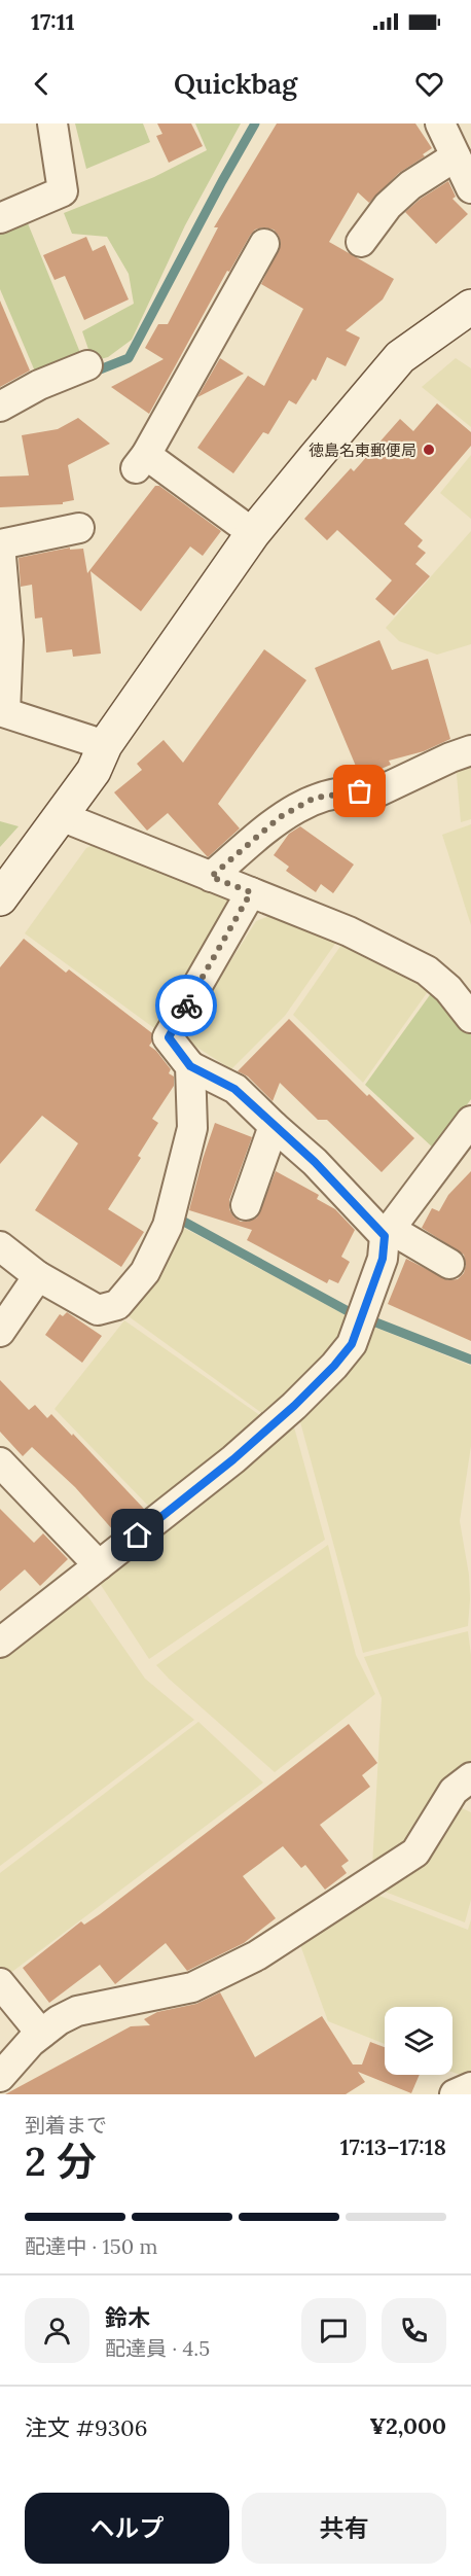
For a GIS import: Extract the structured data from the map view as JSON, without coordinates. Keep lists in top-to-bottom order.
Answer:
{
  "places": ["徳島名東郵便局"],
  "page": {
    "status": "17:11",
    "header": "Quickbag",
    "heading": ["2 分", "到着まで", "17:13–17:18"],
    "panel": [
      "鈴木",
      "配達員 · 4.5",
      "注文 #9306",
      "¥2,000"
    ],
    "bar": "配達中 · 150 m",
    "buttons": ["ヘルプ", "共有"]
  }
}
